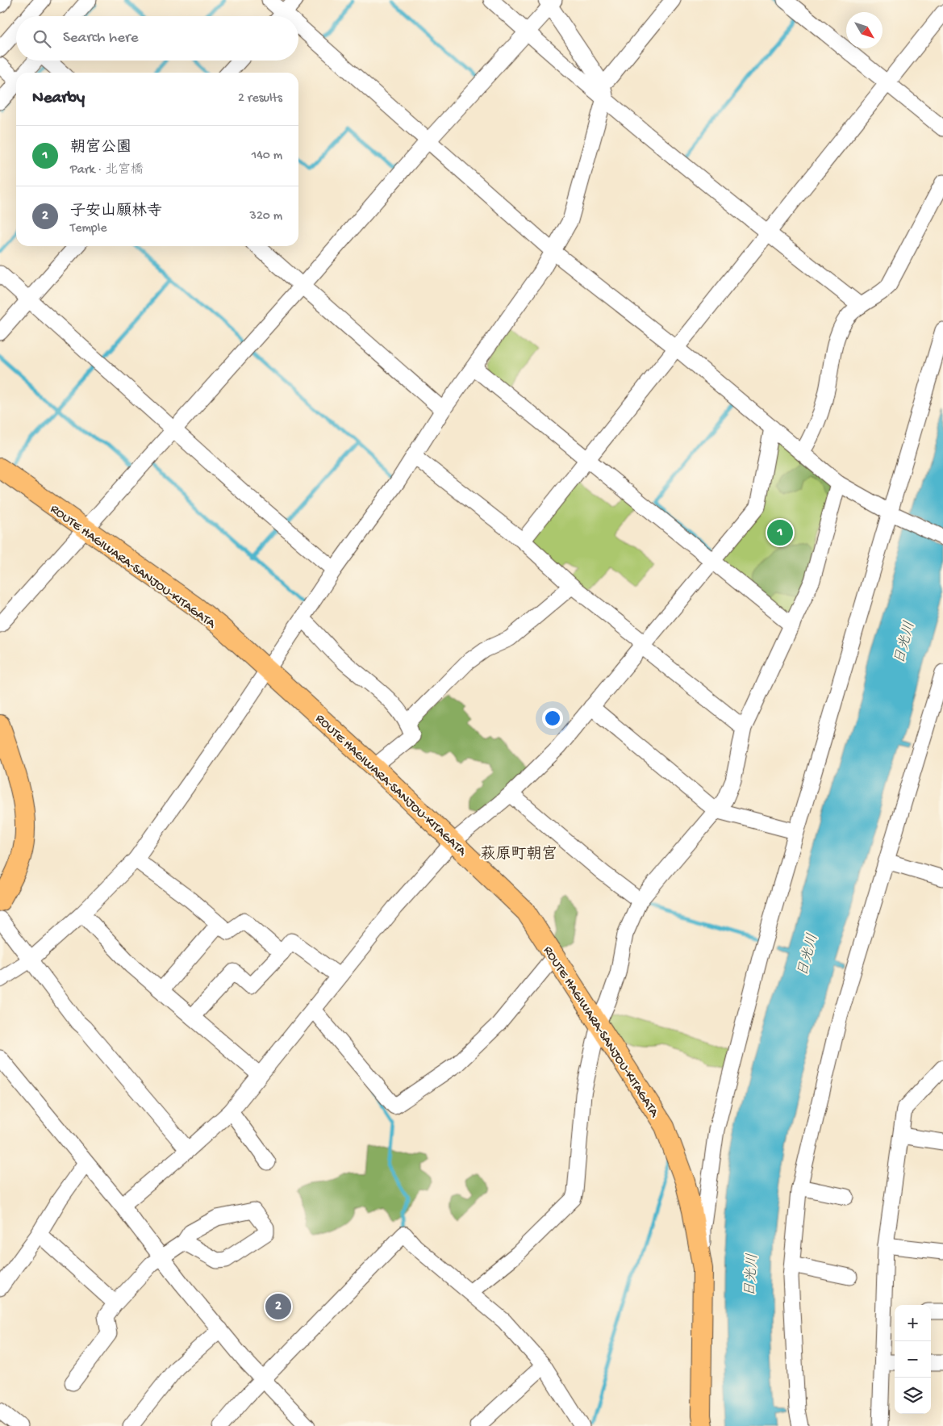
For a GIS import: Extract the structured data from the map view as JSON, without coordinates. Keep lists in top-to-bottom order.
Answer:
{
  "streets": {
    "main road": ["ROUTE HAGIWARA-SANJOU-KITAGATA"]
  },
  "districts": ["萩原町朝宮"],
  "water": ["日光川"],
  "north": "bottom right",
  "page": {
    "search": "Search here",
    "heading": ["Nearby", "2 results"],
    "list": [
      {
        "mark": "1",
        "name": "朝宮公園",
        "note": "Park · 北宮橋",
        "value": "140 m"
      },
      {
        "mark": "2",
        "name": "子安山願林寺",
        "note": "Temple",
        "value": "320 m"
      }
    ],
    "pins": ["1", "2"],
    "map_buttons": ["+", "−"]
  }
}
